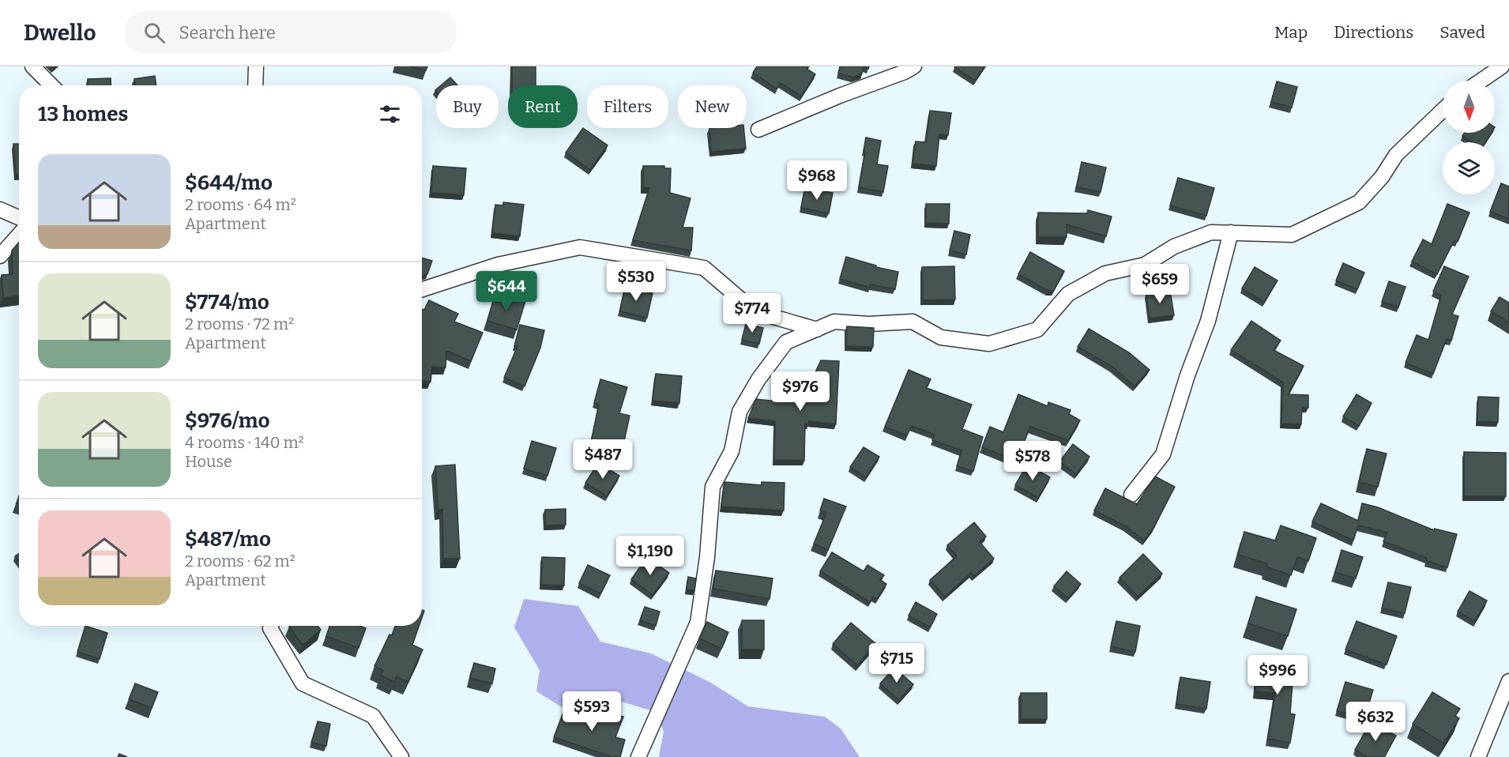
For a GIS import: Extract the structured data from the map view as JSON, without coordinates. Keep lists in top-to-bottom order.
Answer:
{
  "north": "bottom",
  "page": {
    "header": "Dwello",
    "search": "Search here",
    "nav": ["Map", "Directions", "Saved"],
    "chip": [
      "Buy",
      "Rent",
      "Filters",
      "New"
    ],
    "heading": "13 homes",
    "list": [
      {
        "name": "$644/mo",
        "note": "2 rooms · 64 m² · Apartment"
      },
      {
        "name": "$774/mo",
        "note": "2 rooms · 72 m² · Apartment"
      },
      {
        "name": "$976/mo",
        "note": "4 rooms · 140 m² · House"
      },
      {
        "name": "$487/mo",
        "note": "2 rooms · 62 m² · Apartment"
      }
    ],
    "price": [
      "$968",
      "$530",
      "$659",
      "$644",
      "$774",
      "$976",
      "$487",
      "$578",
      "$1,190",
      "$715",
      "$996",
      "$593",
      "$632"
    ]
  }
}
